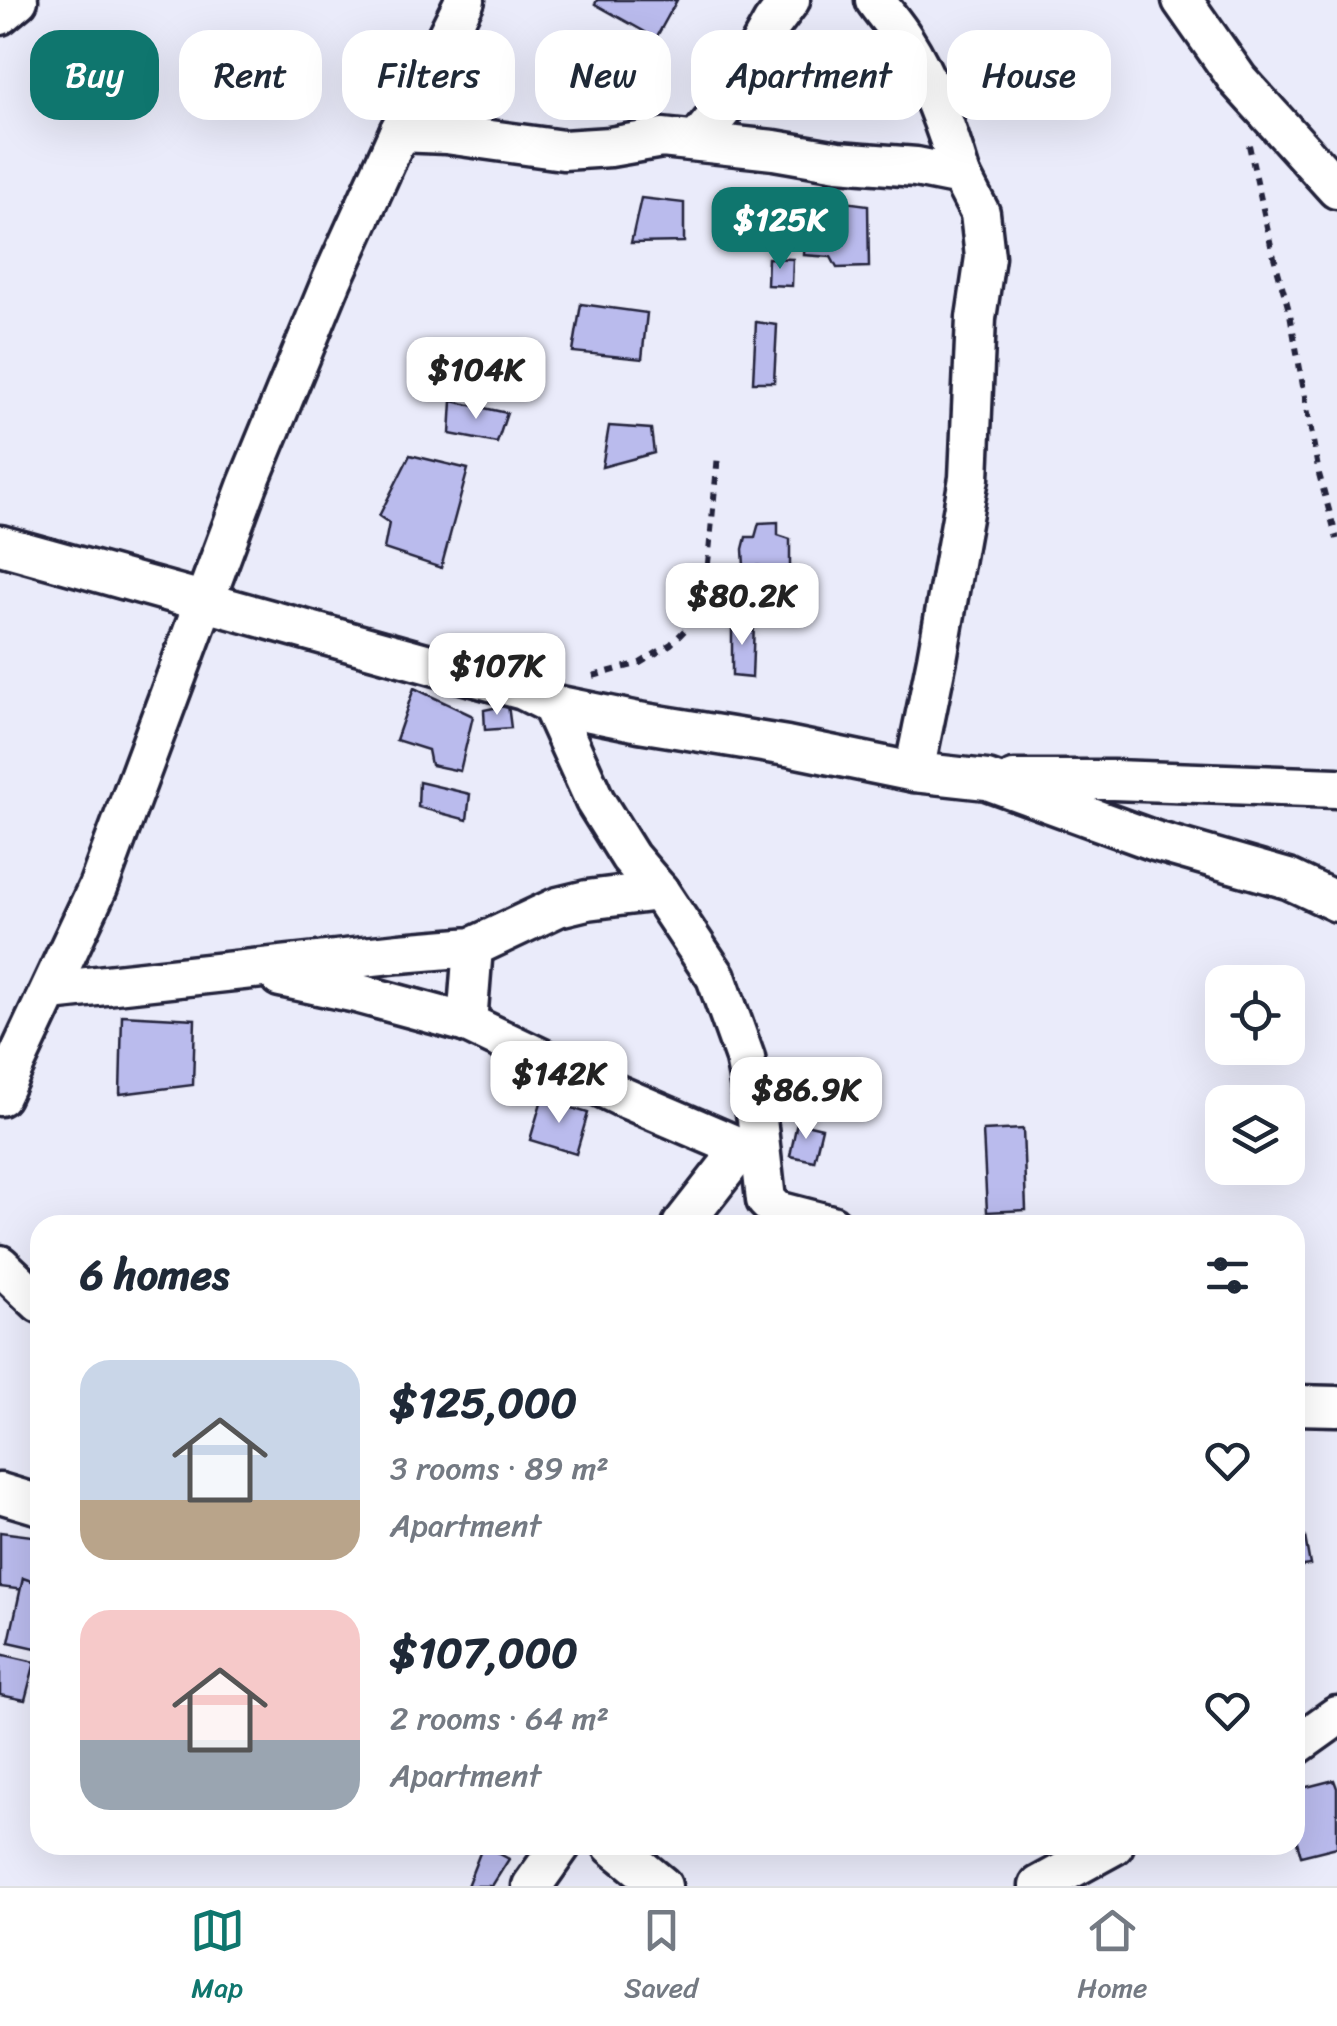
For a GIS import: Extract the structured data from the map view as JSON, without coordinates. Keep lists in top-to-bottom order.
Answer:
{
  "page": {
    "chip": [
      "Buy",
      "Rent",
      "Filters",
      "New",
      "Apartment",
      "House"
    ],
    "price": [
      "$125K",
      "$104K",
      "$80.2K",
      "$107K",
      "$142K",
      "$86.9K"
    ],
    "heading": "6 homes",
    "list": [
      {
        "name": "$125,000",
        "note": "3 rooms · 89 m² · Apartment"
      },
      {
        "name": "$107,000",
        "note": "2 rooms · 64 m² · Apartment"
      }
    ],
    "tabs": ["Map", "Saved", "Home"]
  }
}
